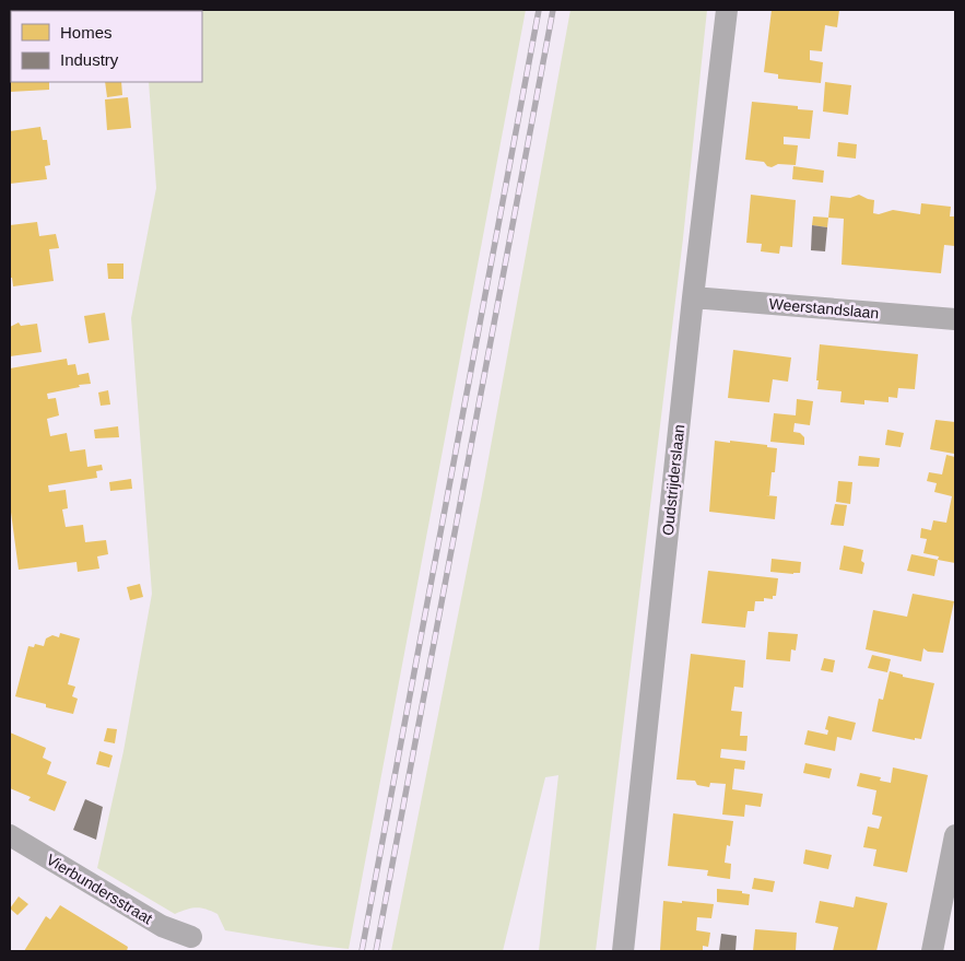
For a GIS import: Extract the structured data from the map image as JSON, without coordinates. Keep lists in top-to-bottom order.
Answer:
{
  "streets": {
    "street": ["Weerstandslaan", "Oudstrijderslaan", "Vierbundersstraat"]
  },
  "crossings": [
    ["Weerstandslaan", "Oudstrijderslaan"]
  ],
  "legend": ["Homes", "Industry"]
}
